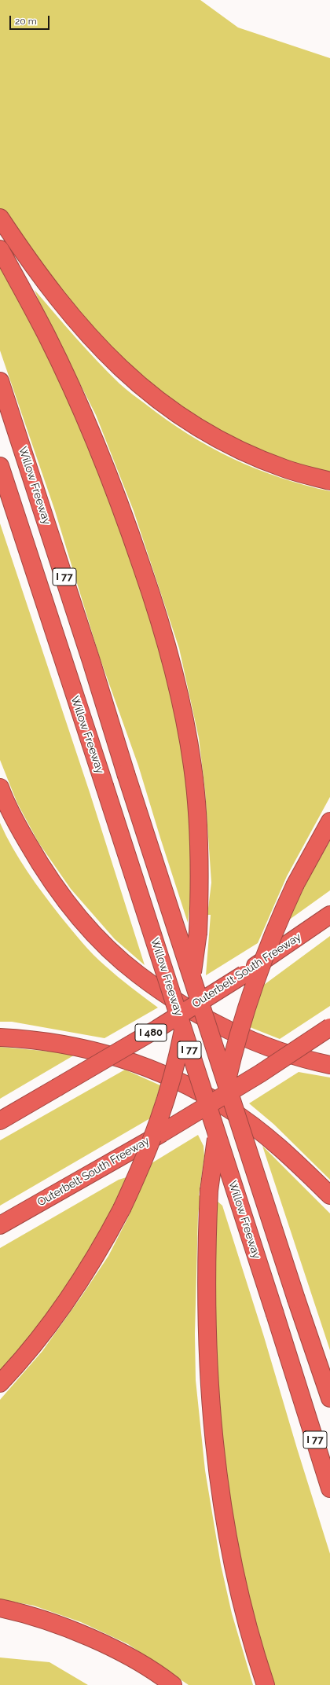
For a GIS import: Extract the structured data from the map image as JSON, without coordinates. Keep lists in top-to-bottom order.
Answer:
{
  "streets": {
    "highway": [
      "Willow Freeway",
      "I 77",
      "Outerbelt South Freeway",
      "I 480"
    ]
  },
  "scale_bar": "20 m"
}
